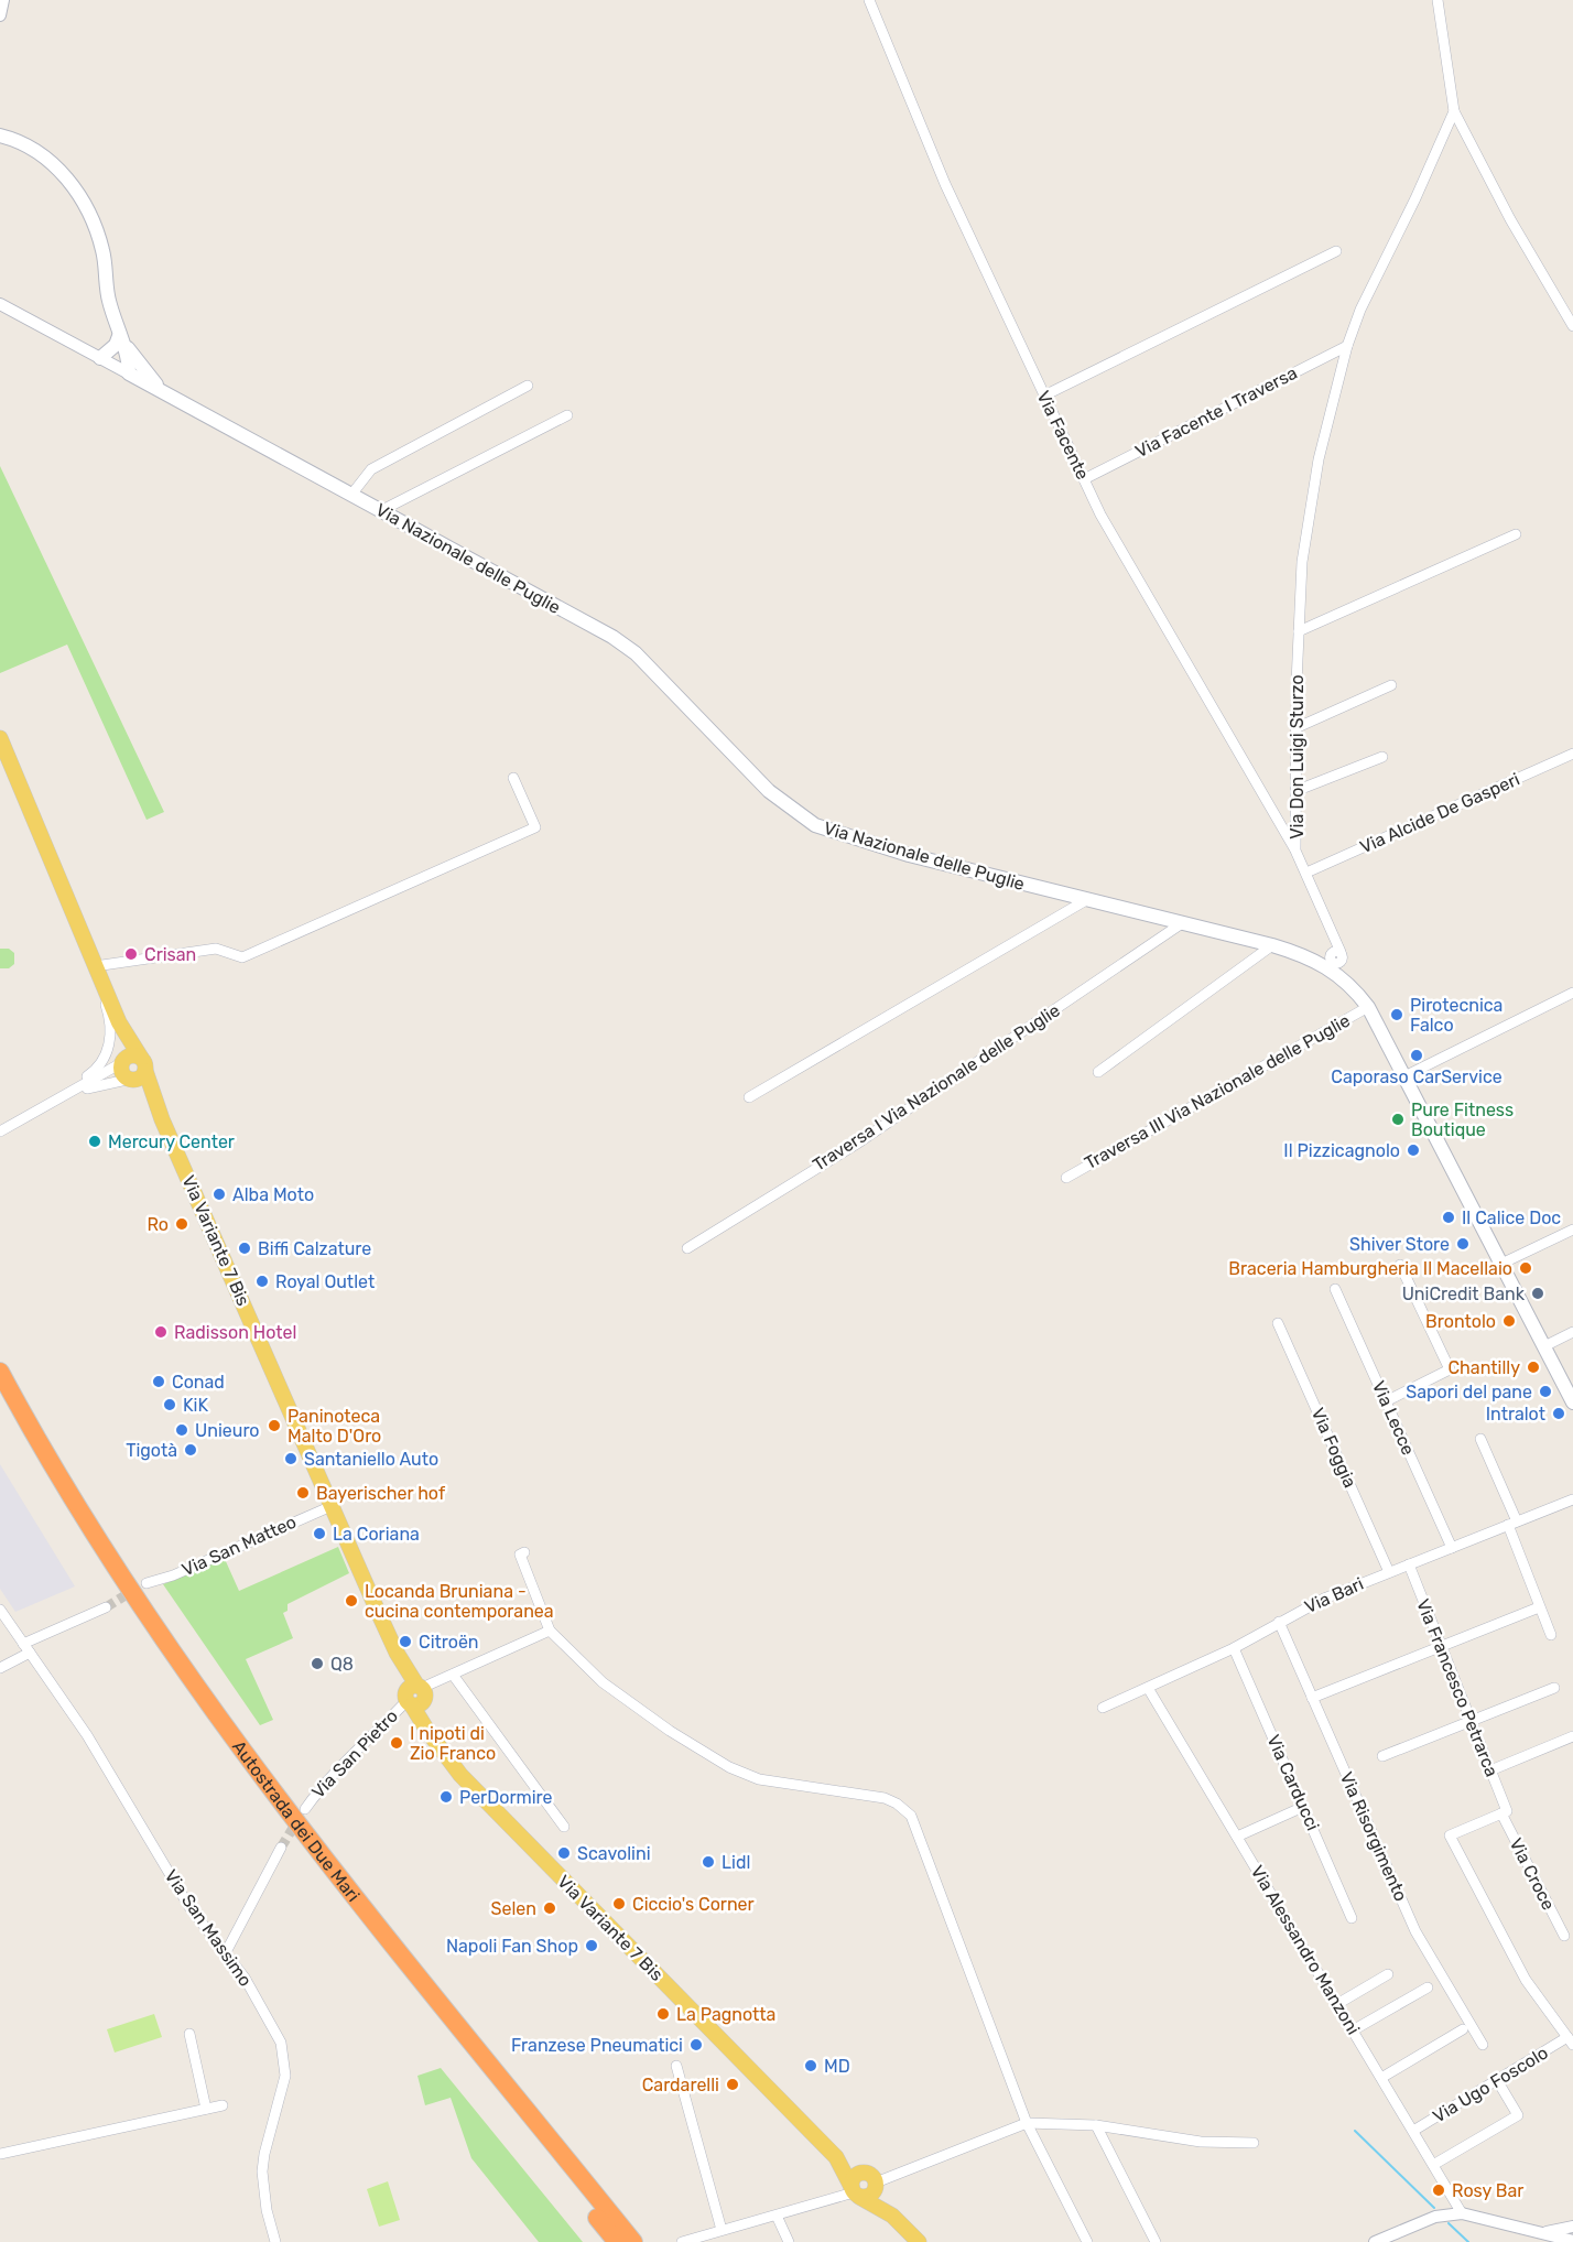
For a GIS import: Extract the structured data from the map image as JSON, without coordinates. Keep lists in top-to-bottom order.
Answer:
{
  "streets": {
    "highway": ["Autostrada dei Due Mari"],
    "main road": ["Via Nazionale delle Puglie", "Via Variante 7 Bis"],
    "street": [
      "Via Facente I Traversa",
      "Via Facente",
      "Via Don Luigi Sturzo",
      "Via Alcide De Gasperi",
      "Traversa I Via Nazionale delle Puglie",
      "Traversa III Via Nazionale delle Puglie",
      "Via Lecce",
      "Via Foggia",
      "Via San Matteo",
      "Via Bari",
      "Via Francesco Petrarca",
      "Via San Pietro",
      "Via Carducci",
      "Via Risorgimento",
      "Via Croce",
      "Via San Massimo",
      "Via Alessandro Manzoni",
      "Via Ugo Foscolo"
    ]
  },
  "crossings": [
    ["Via Facente I Traversa", "Via Facente"],
    ["Via Facente I Traversa", "Via Don Luigi Sturzo"],
    ["Via Facente", "Via Don Luigi Sturzo"],
    ["Via Nazionale delle Puglie", "Via Don Luigi Sturzo"],
    ["Via Nazionale delle Puglie", "Traversa I Via Nazionale delle Puglie"],
    ["Via Nazionale delle Puglie", "Traversa III Via Nazionale delle Puglie"],
    ["Via Don Luigi Sturzo", "Via Alcide De Gasperi"],
    ["Via Variante 7 Bis", "Via San Matteo"],
    ["Via Variante 7 Bis", "Via San Pietro"],
    ["Via Lecce", "Via Bari"],
    ["Via Foggia", "Via Bari"],
    ["Via Bari", "Via Francesco Petrarca"],
    ["Via Bari", "Via Carducci"],
    ["Via Bari", "Via Risorgimento"],
    ["Via Bari", "Via Alessandro Manzoni"],
    ["Via Francesco Petrarca", "Via Croce"],
    ["Via Alessandro Manzoni", "Via Ugo Foscolo"]
  ],
  "places": [
    "Crisan",
    "Pirotecnica Falco",
    "Caporaso CarService",
    "Pure Fitness Boutique",
    "Mercury Center",
    "Il Pizzicagnolo",
    "Alba Moto",
    "Il Calice Doc",
    "Ro",
    "Shiver Store",
    "Biffi Calzature",
    "Braceria Hamburgheria Il Macellaio",
    "Royal Outlet",
    "UniCredit Bank",
    "Brontolo",
    "Radisson Hotel",
    "Chantilly",
    "Conad",
    "Sapori del pane",
    "KiK",
    "Intralot",
    "Paninoteca Malto D'Oro",
    "Unieuro",
    "Tigotà",
    "Santaniello Auto",
    "Bayerischer hof",
    "La Coriana",
    "Locanda Bruniana - cucina contemporanea",
    "Citroën",
    "Q8",
    "I nipoti di Zio Franco",
    "PerDormire",
    "Scavolini",
    "Lidl",
    "Ciccio's Corner",
    "Selen",
    "Napoli Fan Shop",
    "La Pagnotta",
    "Franzese Pneumatici",
    "MD",
    "Cardarelli",
    "Rosy Bar"
  ]
}
